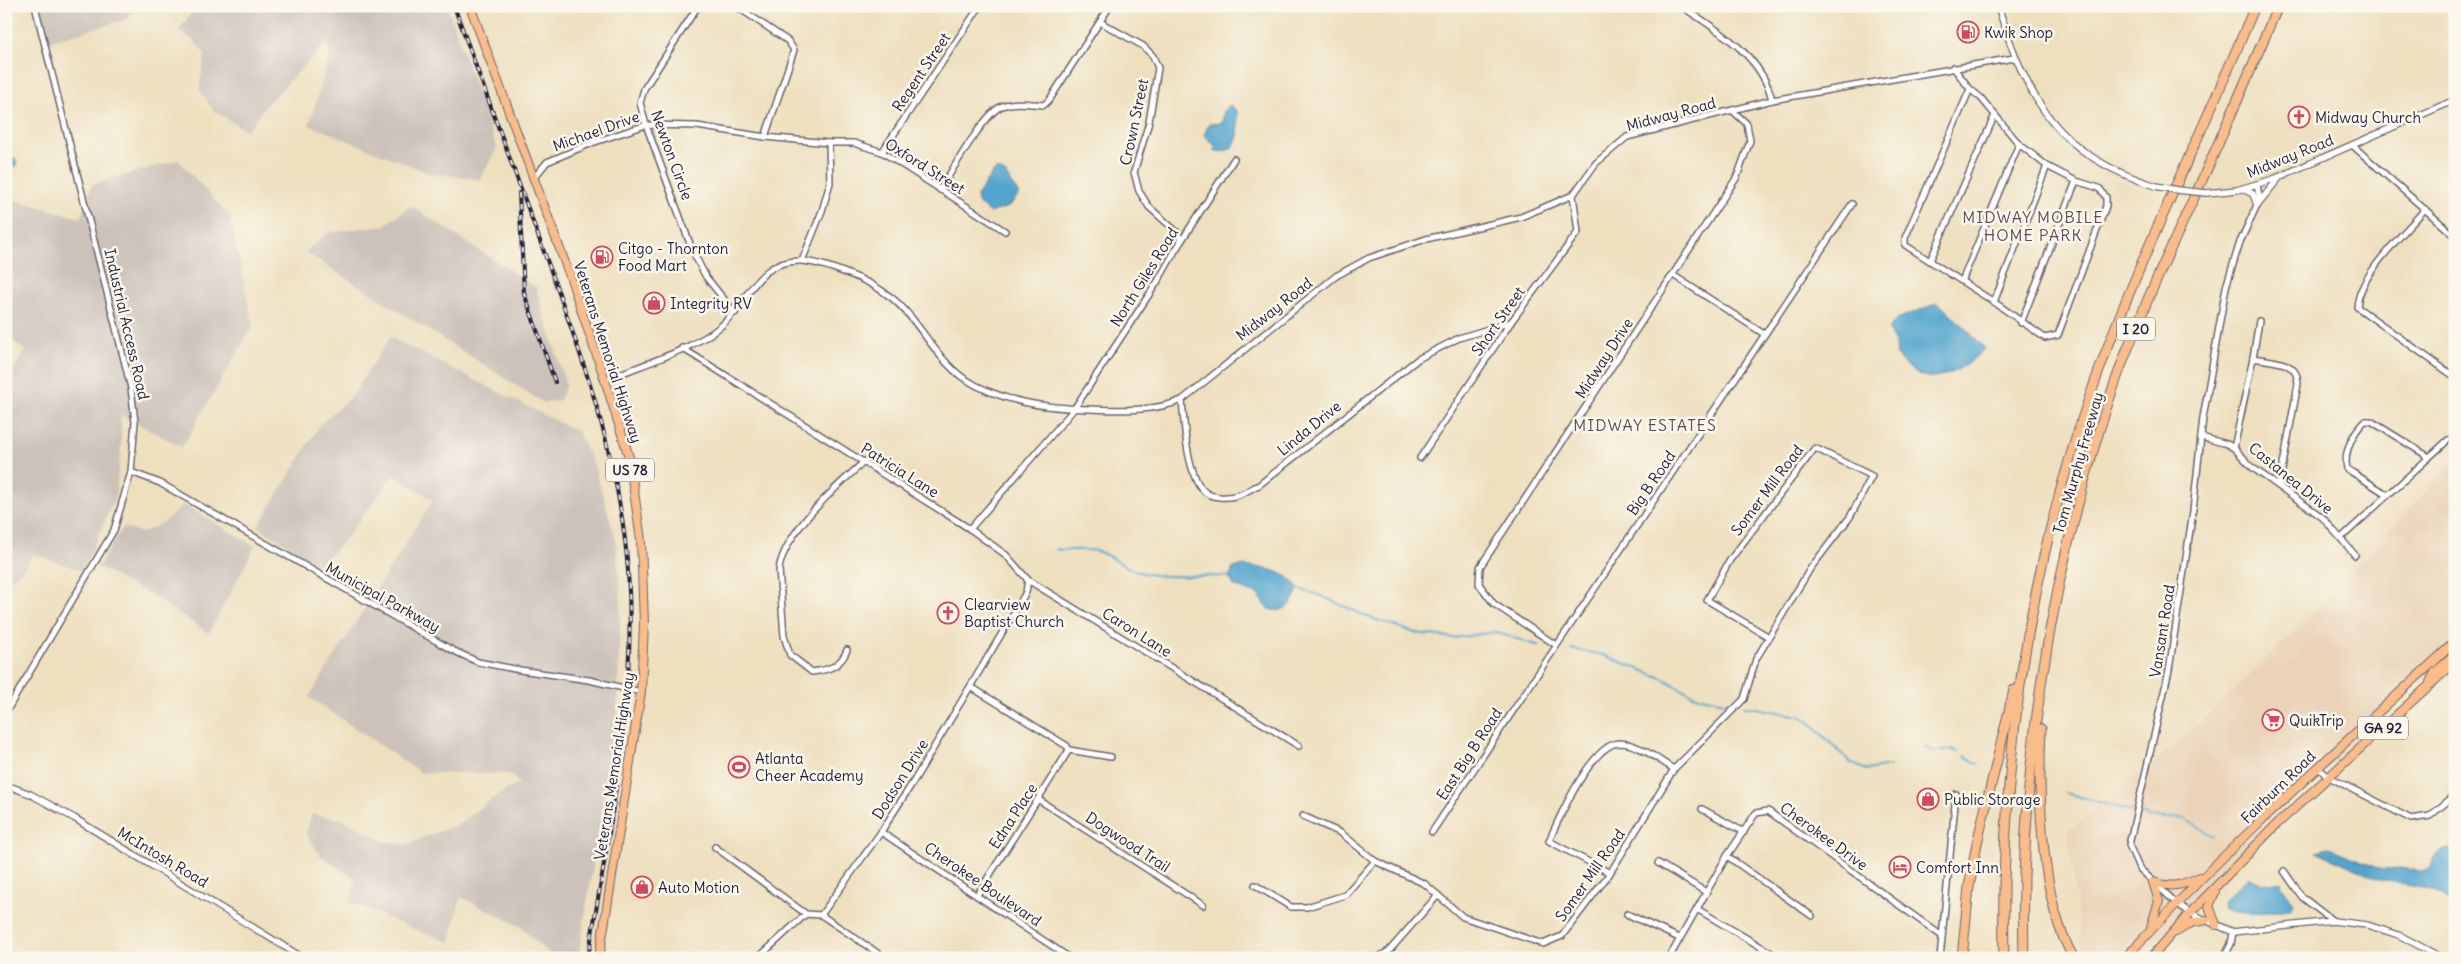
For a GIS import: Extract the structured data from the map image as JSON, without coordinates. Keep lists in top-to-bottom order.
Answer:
{
  "streets": {
    "highway": ["I 20", "Tom Murphy Freeway"],
    "main road": [
      "Veterans Memorial Highway",
      "US 78",
      "GA 92",
      "Fairburn Road"
    ],
    "street": [
      "Regent Street",
      "Midway Road",
      "Crown Street",
      "Michael Drive",
      "Newton Circle",
      "Oxford Street",
      "North Giles Road",
      "Short Street",
      "Industrial Access Road",
      "Midway Drive",
      "Linda Drive",
      "Patricia Lane",
      "Castanea Drive",
      "Big B Road",
      "Somer Mill Road",
      "Municipal Parkway",
      "Vansant Road",
      "Caron Lane",
      "East Big B Road",
      "Dodson Drive",
      "Edna Place",
      "Cherokee Drive",
      "Dogwood Trail",
      "McIntosh Road",
      "Cherokee Boulevard"
    ]
  },
  "crossings": [
    ["Regent Street", "Oxford Street"],
    ["Midway Road", "Newton Circle"],
    ["Midway Road", "North Giles Road"],
    ["Midway Road", "Short Street"],
    ["Midway Road", "Veterans Memorial Highway"],
    ["Midway Road", "Midway Drive"],
    ["Midway Road", "Linda Drive"],
    ["Midway Road", "Patricia Lane"],
    ["Midway Road", "Vansant Road"],
    ["Crown Street", "North Giles Road"],
    ["Michael Drive", "Newton Circle"],
    ["Michael Drive", "Oxford Street"],
    ["Michael Drive", "Veterans Memorial Highway"],
    ["Short Street", "Linda Drive"],
    ["Industrial Access Road", "Municipal Parkway"],
    ["Veterans Memorial Highway", "Municipal Parkway"],
    ["Midway Drive", "Big B Road"],
    ["Patricia Lane", "Caron Lane"],
    ["Castanea Drive", "Vansant Road"],
    ["Big B Road", "East Big B Road"],
    ["Vansant Road", "Fairburn Road"],
    ["Caron Lane", "Dodson Drive"],
    ["Dodson Drive", "Cherokee Boulevard"],
    ["Edna Place", "Dogwood Trail"],
    ["Edna Place", "Cherokee Boulevard"]
  ],
  "districts": ["MIDWAY MOBILE HOME PARK", "MIDWAY ESTATES"],
  "places": {
    "fuel station": ["Kwik Shop", "Citgo - Thornton Food Mart"],
    "church": ["Midway Church", "Clearview Baptist Church"],
    "shop": ["Integrity RV", "Public Storage", "Auto Motion"],
    "supermarket": ["QuikTrip"],
    "sports": ["Atlanta Cheer Academy"],
    "hotel": ["Comfort Inn"]
  }
}
